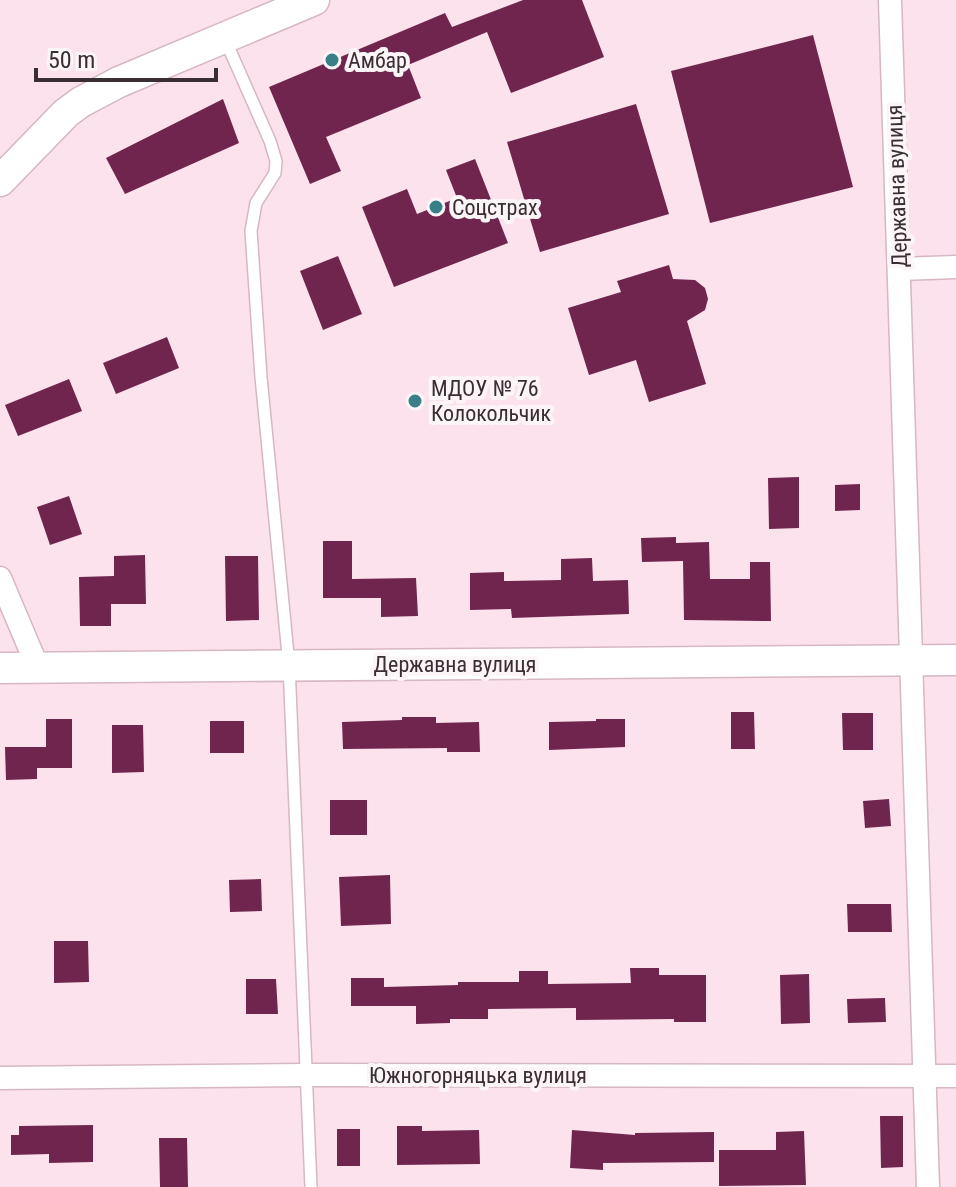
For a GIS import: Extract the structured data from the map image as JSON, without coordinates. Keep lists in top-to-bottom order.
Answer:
{
  "streets": {
    "main road": ["Державна вулиця"],
    "street": ["Южногорняцька вулиця"]
  },
  "crossings": [
    ["Державна вулиця", "Южногорняцька вулиця"]
  ],
  "places": ["Амбар", "Соцстрах", "МДОУ № 76 Колокольчик"],
  "scale_bar": "50 m"
}
